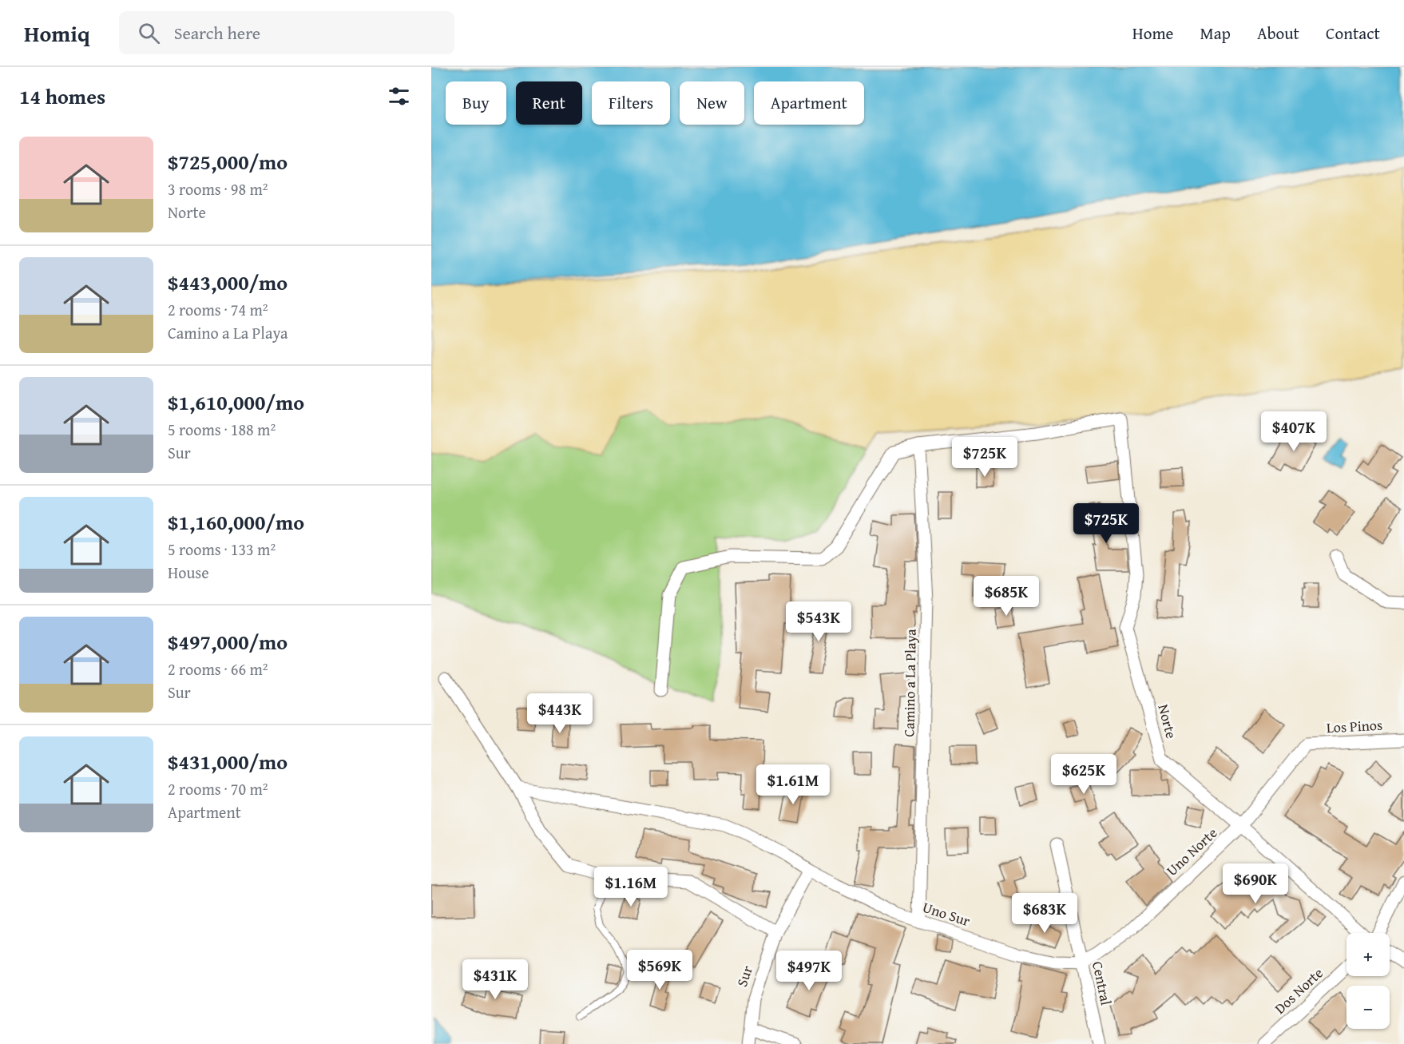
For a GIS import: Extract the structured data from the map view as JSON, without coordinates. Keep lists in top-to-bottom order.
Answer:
{
  "streets": {
    "street": [
      "Camino a La Playa",
      "Norte",
      "Los Pinos",
      "Uno Norte",
      "Uno Sur",
      "Sur",
      "Central",
      "Dos Norte"
    ]
  },
  "crossings": [
    ["Camino a La Playa", "Norte"],
    ["Camino a La Playa", "Uno Sur"],
    ["Norte", "Uno Norte"],
    ["Los Pinos", "Uno Norte"],
    ["Uno Norte", "Uno Sur"],
    ["Uno Norte", "Central"],
    ["Uno Sur", "Sur"],
    ["Uno Sur", "Central"]
  ],
  "page": {
    "header": "Homiq",
    "search": "Search here",
    "nav": [
      "Home",
      "Map",
      "About",
      "Contact"
    ],
    "heading": "14 homes",
    "chip": [
      "Buy",
      "Rent",
      "Filters",
      "New",
      "Apartment"
    ],
    "list": [
      {
        "name": "$725,000/mo",
        "note": "3 rooms · 98 m² · Norte"
      },
      {
        "name": "$443,000/mo",
        "note": "2 rooms · 74 m² · Camino a La Playa"
      },
      {
        "name": "$1,610,000/mo",
        "note": "5 rooms · 188 m² · Sur"
      },
      {
        "name": "$1,160,000/mo",
        "note": "5 rooms · 133 m² · House"
      },
      {
        "name": "$497,000/mo",
        "note": "2 rooms · 66 m² · Sur"
      },
      {
        "name": "$431,000/mo",
        "note": "2 rooms · 70 m² · Apartment"
      }
    ],
    "price": [
      "$407K",
      "$725K",
      "$725K",
      "$685K",
      "$543K",
      "$443K",
      "$625K",
      "$1.61M",
      "$690K",
      "$1.16M",
      "$683K",
      "$569K",
      "$497K",
      "$431K"
    ],
    "map_buttons": ["+", "−"]
  }
}
